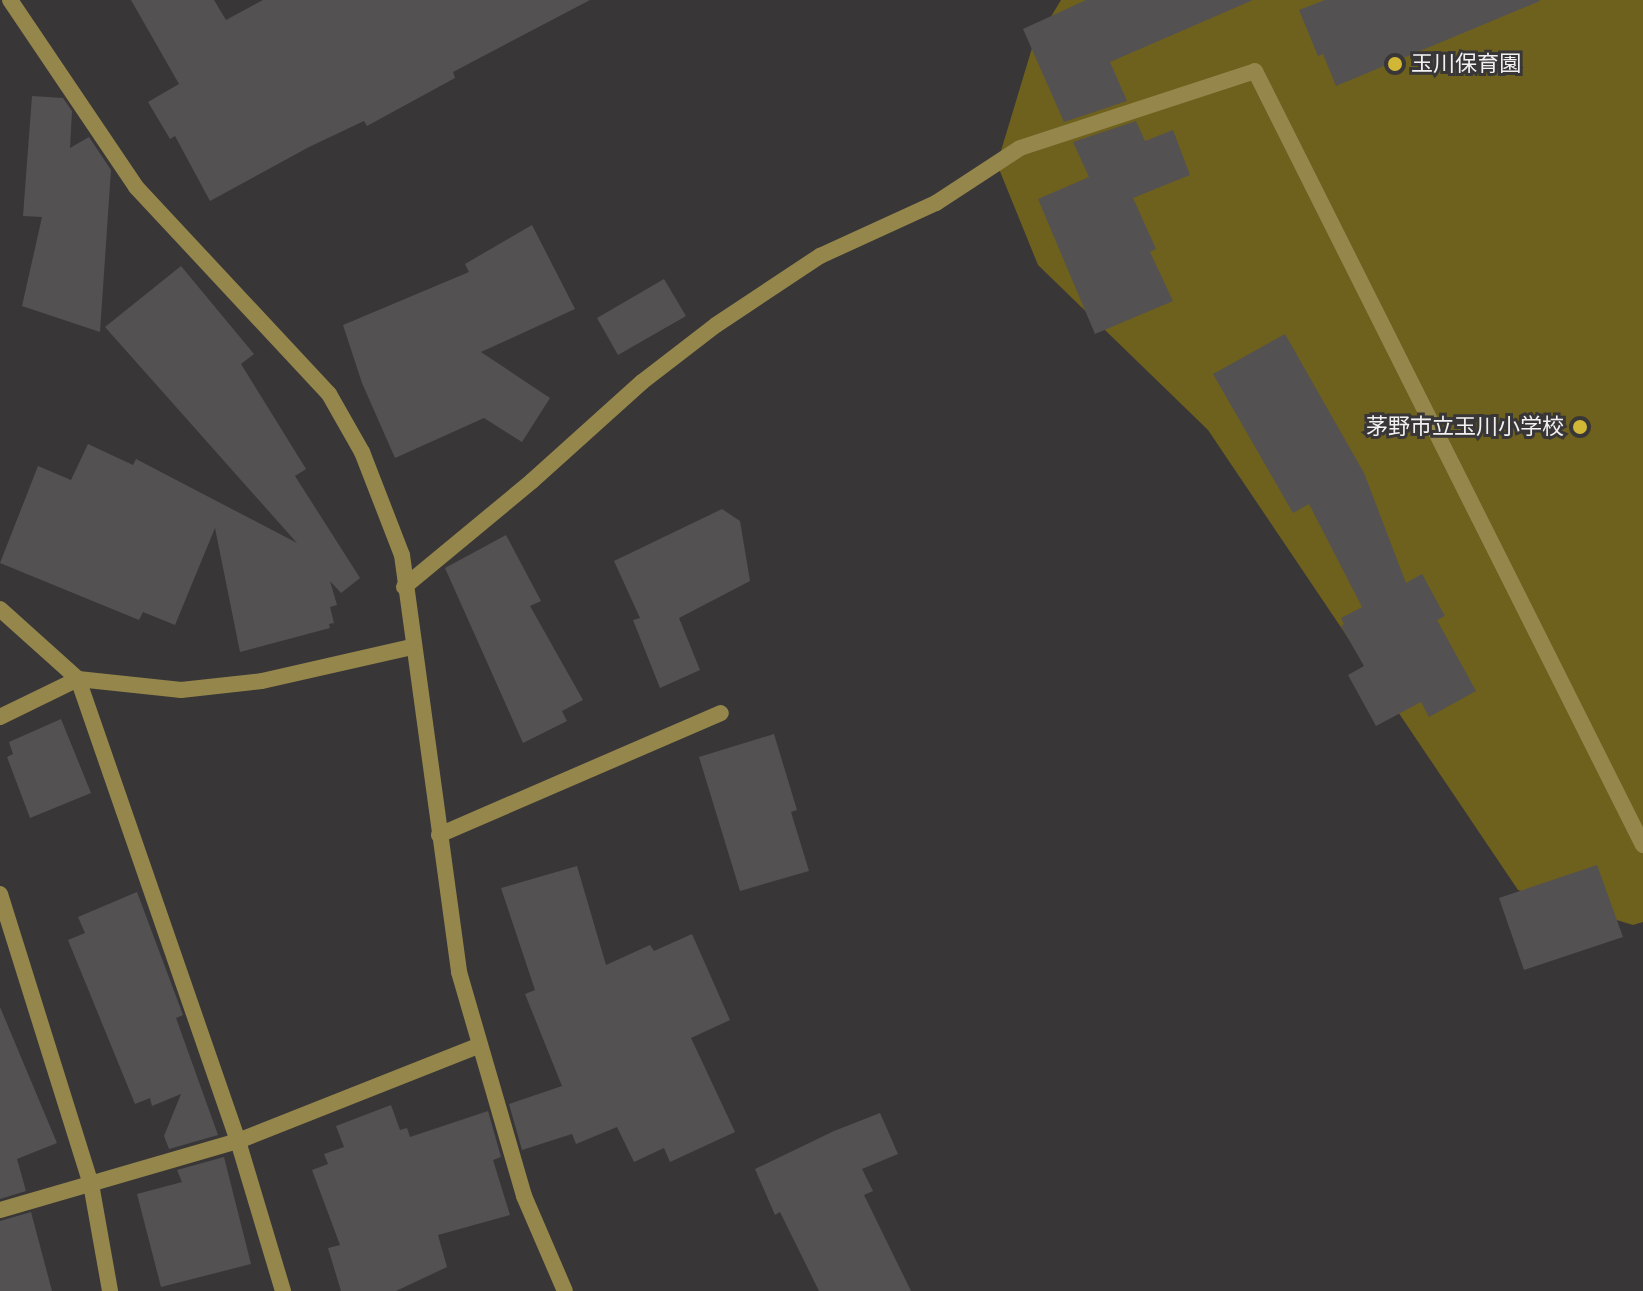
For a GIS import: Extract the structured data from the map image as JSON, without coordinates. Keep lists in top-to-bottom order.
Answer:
{
  "places": ["玉川保育園", "茅野市立玉川小学校"]
}
